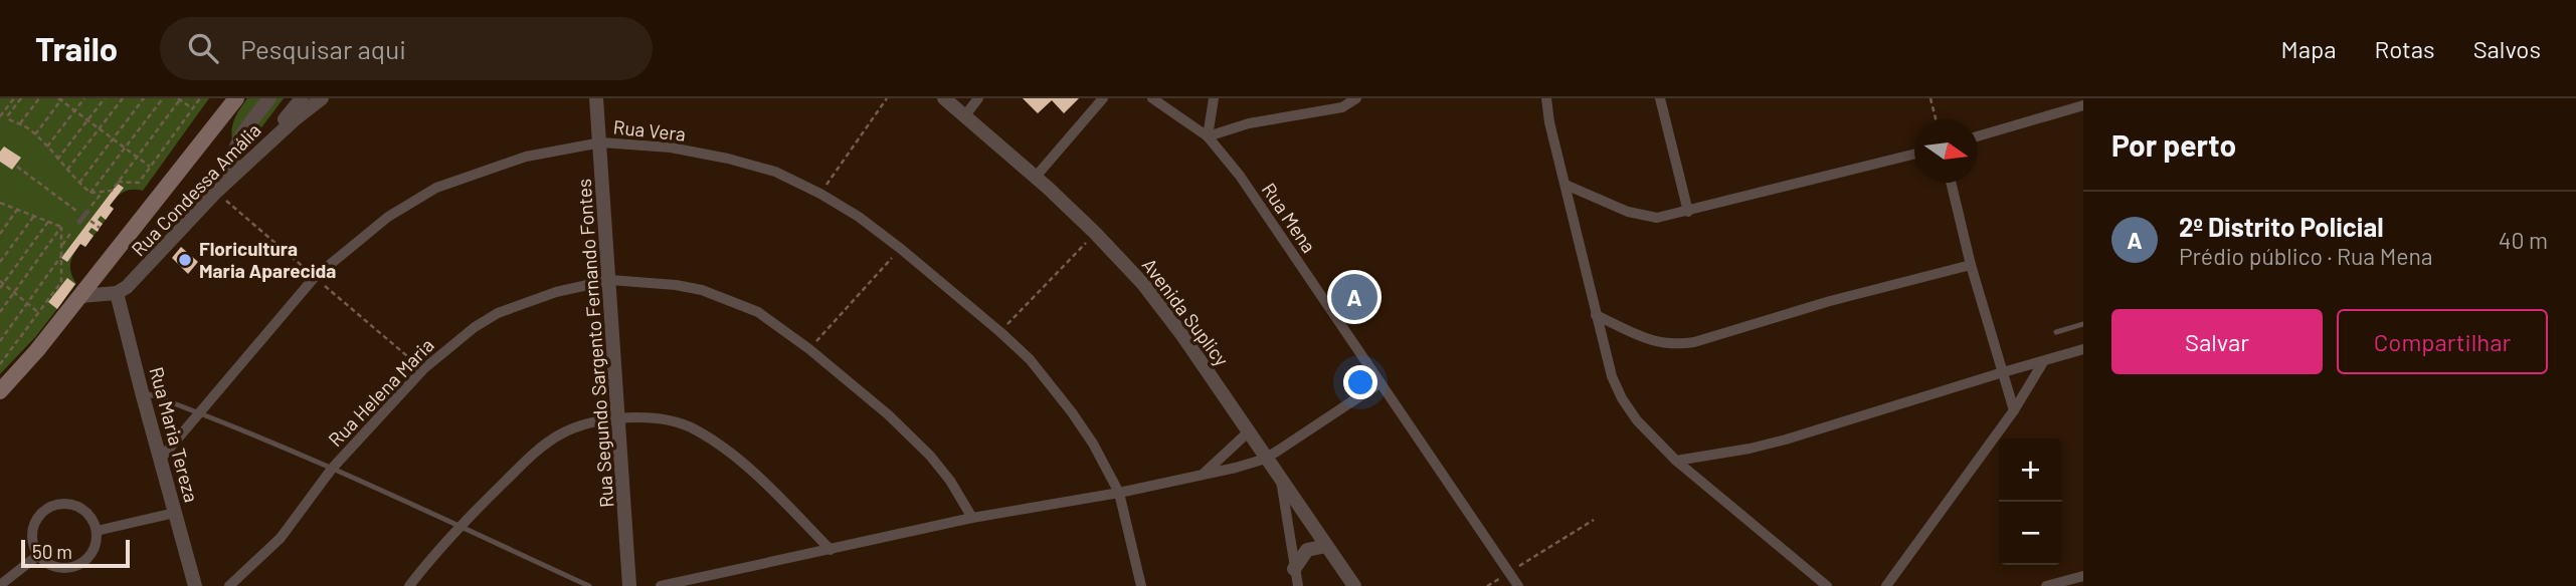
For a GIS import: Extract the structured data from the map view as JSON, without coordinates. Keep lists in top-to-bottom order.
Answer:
{
  "streets": {
    "street": [
      "Rua Vera",
      "Rua Condessa Amália",
      "Rua Mena",
      "Avenida Suplicy",
      "Rua Segundo Sargento Fernando Fontes",
      "Rua Helena Maria",
      "Rua Maria Tereza"
    ]
  },
  "crossings": [
    ["Rua Vera", "Rua Segundo Sargento Fernando Fontes"],
    ["Rua Vera", "Rua Maria Tereza"],
    ["Rua Condessa Amália", "Rua Maria Tereza"],
    ["Rua Segundo Sargento Fernando Fontes", "Rua Helena Maria"]
  ],
  "places": ["Floricultura Maria Aparecida"],
  "scale_bar": "50 m",
  "north": "right",
  "page": {
    "header": "Trailo",
    "search": "Pesquisar aqui",
    "nav": ["Mapa", "Rotas", "Salvos"],
    "heading": "Por perto",
    "list": [
      {
        "mark": "A",
        "name": "2º Distrito Policial",
        "note": "Prédio público · Rua Mena",
        "value": "40 m"
      }
    ],
    "pins": "A",
    "buttons": ["Salvar", "Compartilhar"],
    "map_buttons": ["+", "−"],
    "scale": "50 m"
  }
}
